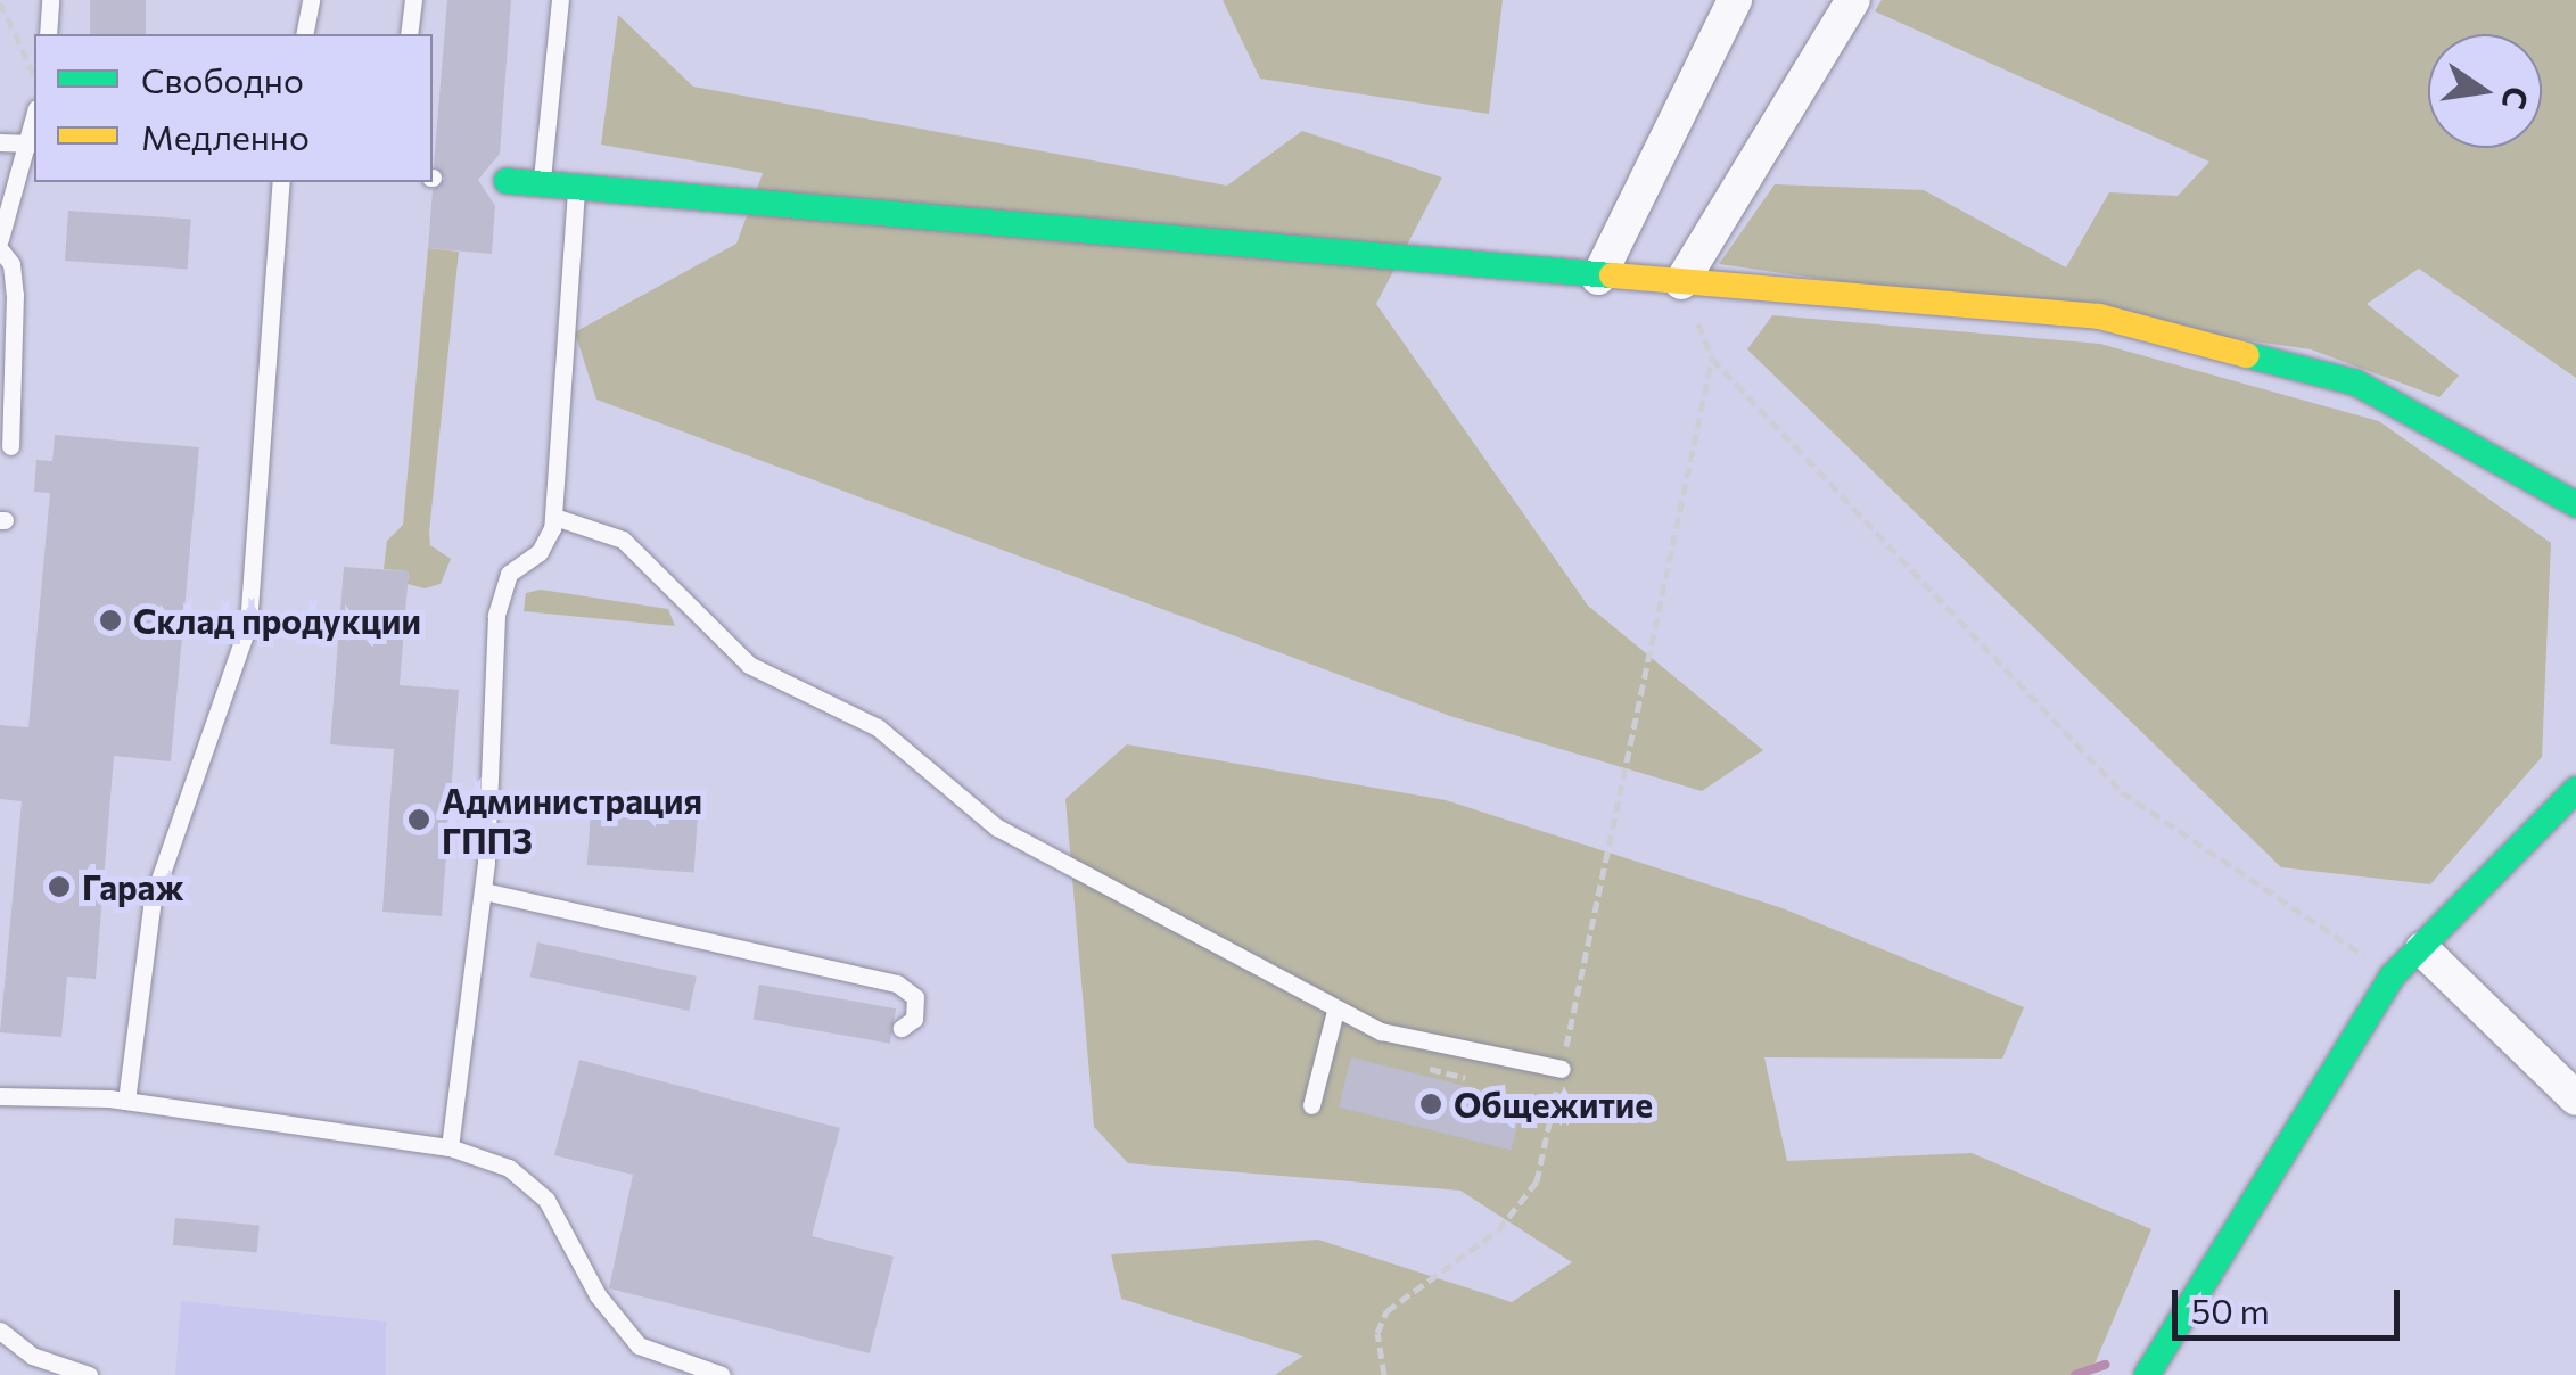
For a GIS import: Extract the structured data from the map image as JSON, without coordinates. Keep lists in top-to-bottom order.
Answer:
{
  "places": [
    "Склад продукции",
    "Администрация ГППЗ",
    "Гараж",
    "Общежитие"
  ],
  "legend": ["Свободно", "Медленно"],
  "scale_bar": "50 m",
  "north": "right"
}
